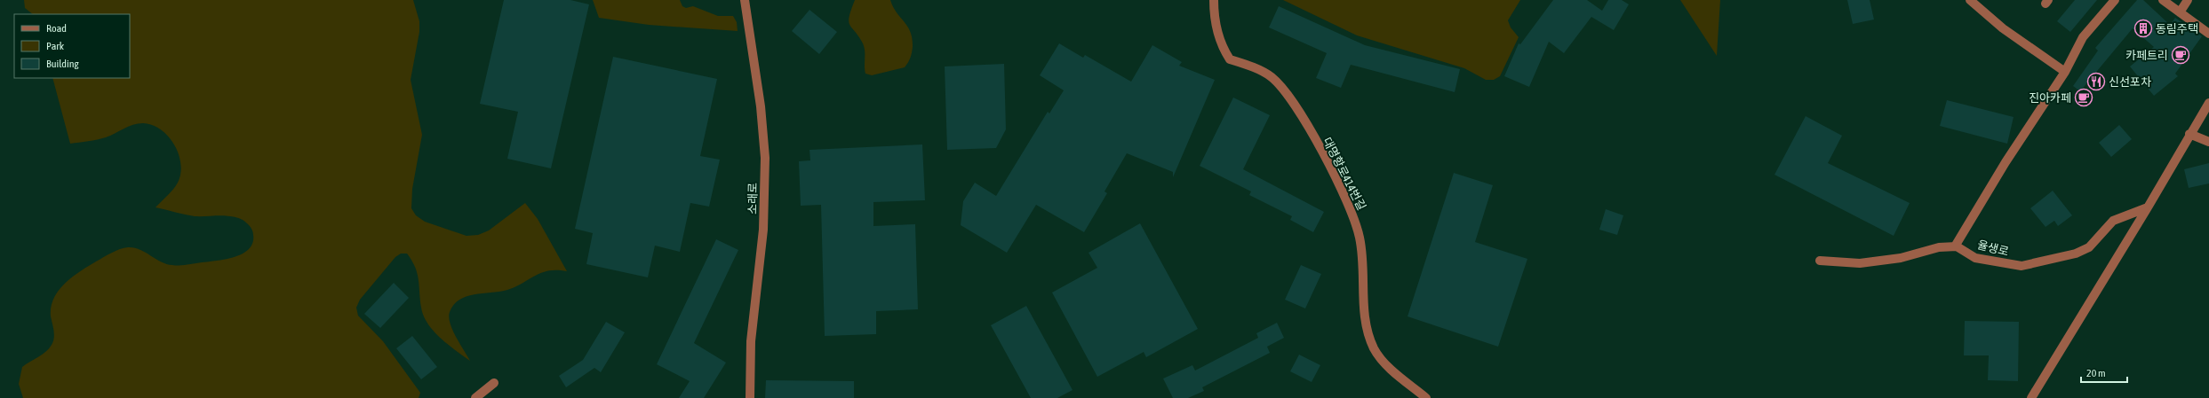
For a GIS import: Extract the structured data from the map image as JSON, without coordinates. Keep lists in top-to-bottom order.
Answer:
{
  "streets": {
    "street": ["대명항로414번길", "소래로", "율생로"]
  },
  "places": {
    "building": ["동림주택"],
    "cafe": ["카페트리", "진아카페"],
    "restaurant": ["신선포차"]
  },
  "legend": ["Road", "Park", "Building"],
  "scale_bar": "20 m"
}
